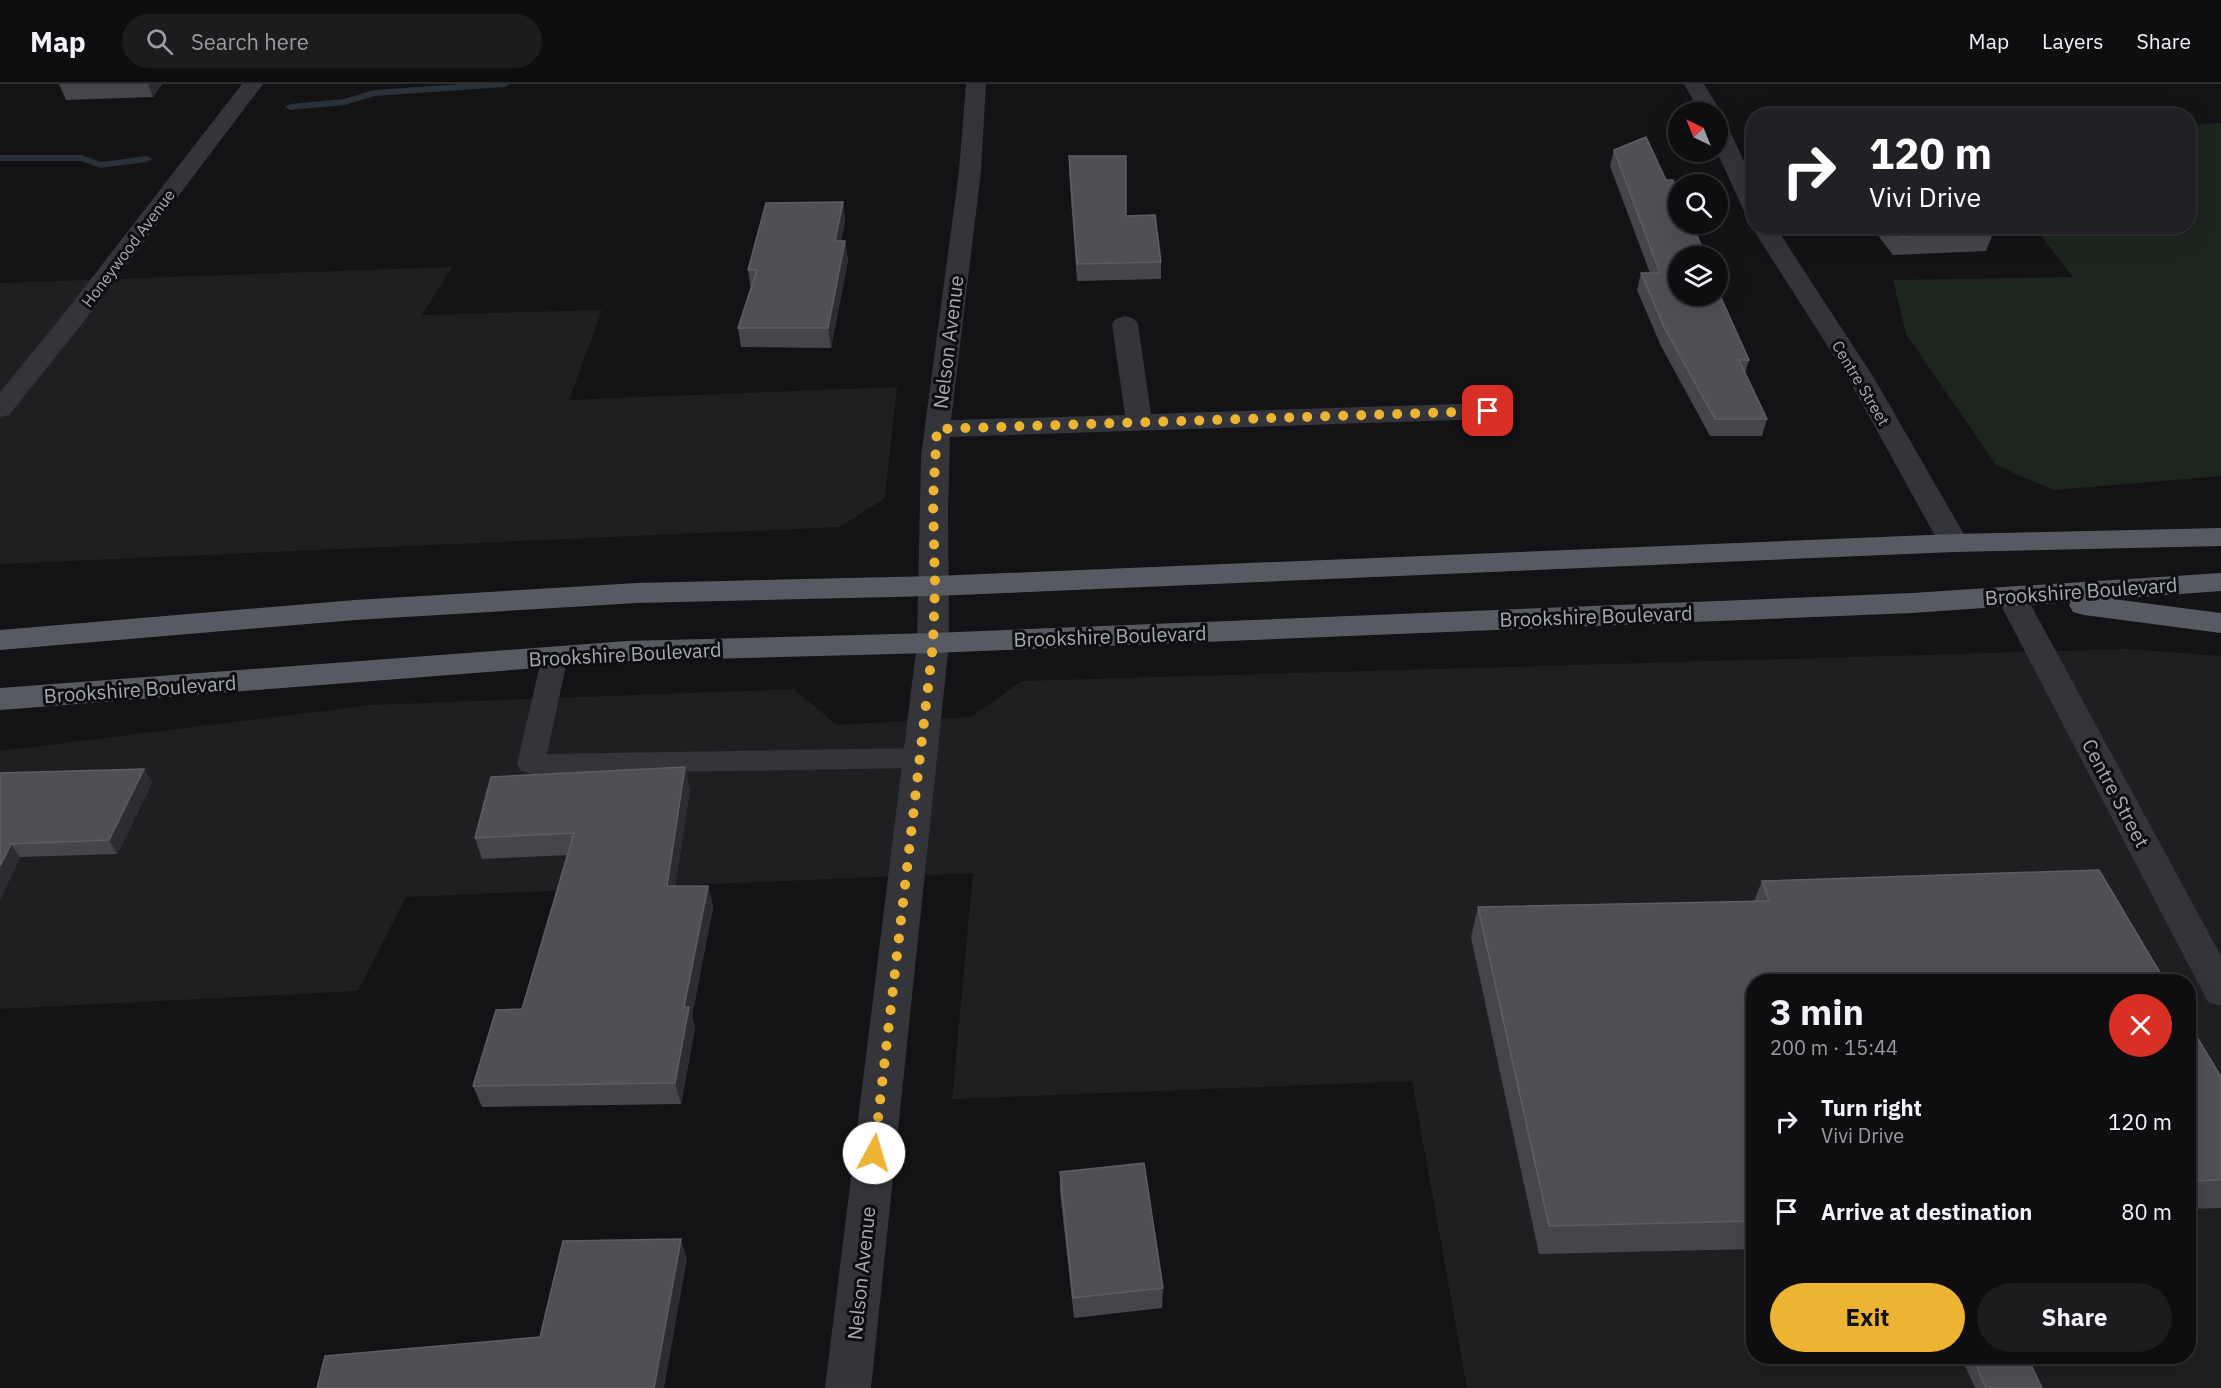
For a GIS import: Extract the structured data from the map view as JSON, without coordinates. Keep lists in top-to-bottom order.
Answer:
{
  "streets": {
    "highway": ["Brookshire Boulevard"],
    "street": ["Honeywood Avenue", "Nelson Avenue", "Centre Street"]
  },
  "crossings": [
    ["Nelson Avenue", "Brookshire Boulevard"],
    ["Centre Street", "Brookshire Boulevard"]
  ],
  "north": "top left",
  "page": {
    "header": "Map",
    "search": "Search here",
    "nav": ["Map", "Layers", "Share"],
    "turn": ["120 m", "Vivi Drive"],
    "heading": ["3 min", "200 m · 15:44"],
    "list": [
      {
        "name": "Turn right",
        "note": "Vivi Drive",
        "value": "120 m"
      },
      {
        "name": "Arrive at destination",
        "value": "80 m"
      }
    ],
    "buttons": ["Exit", "Share"]
  }
}
